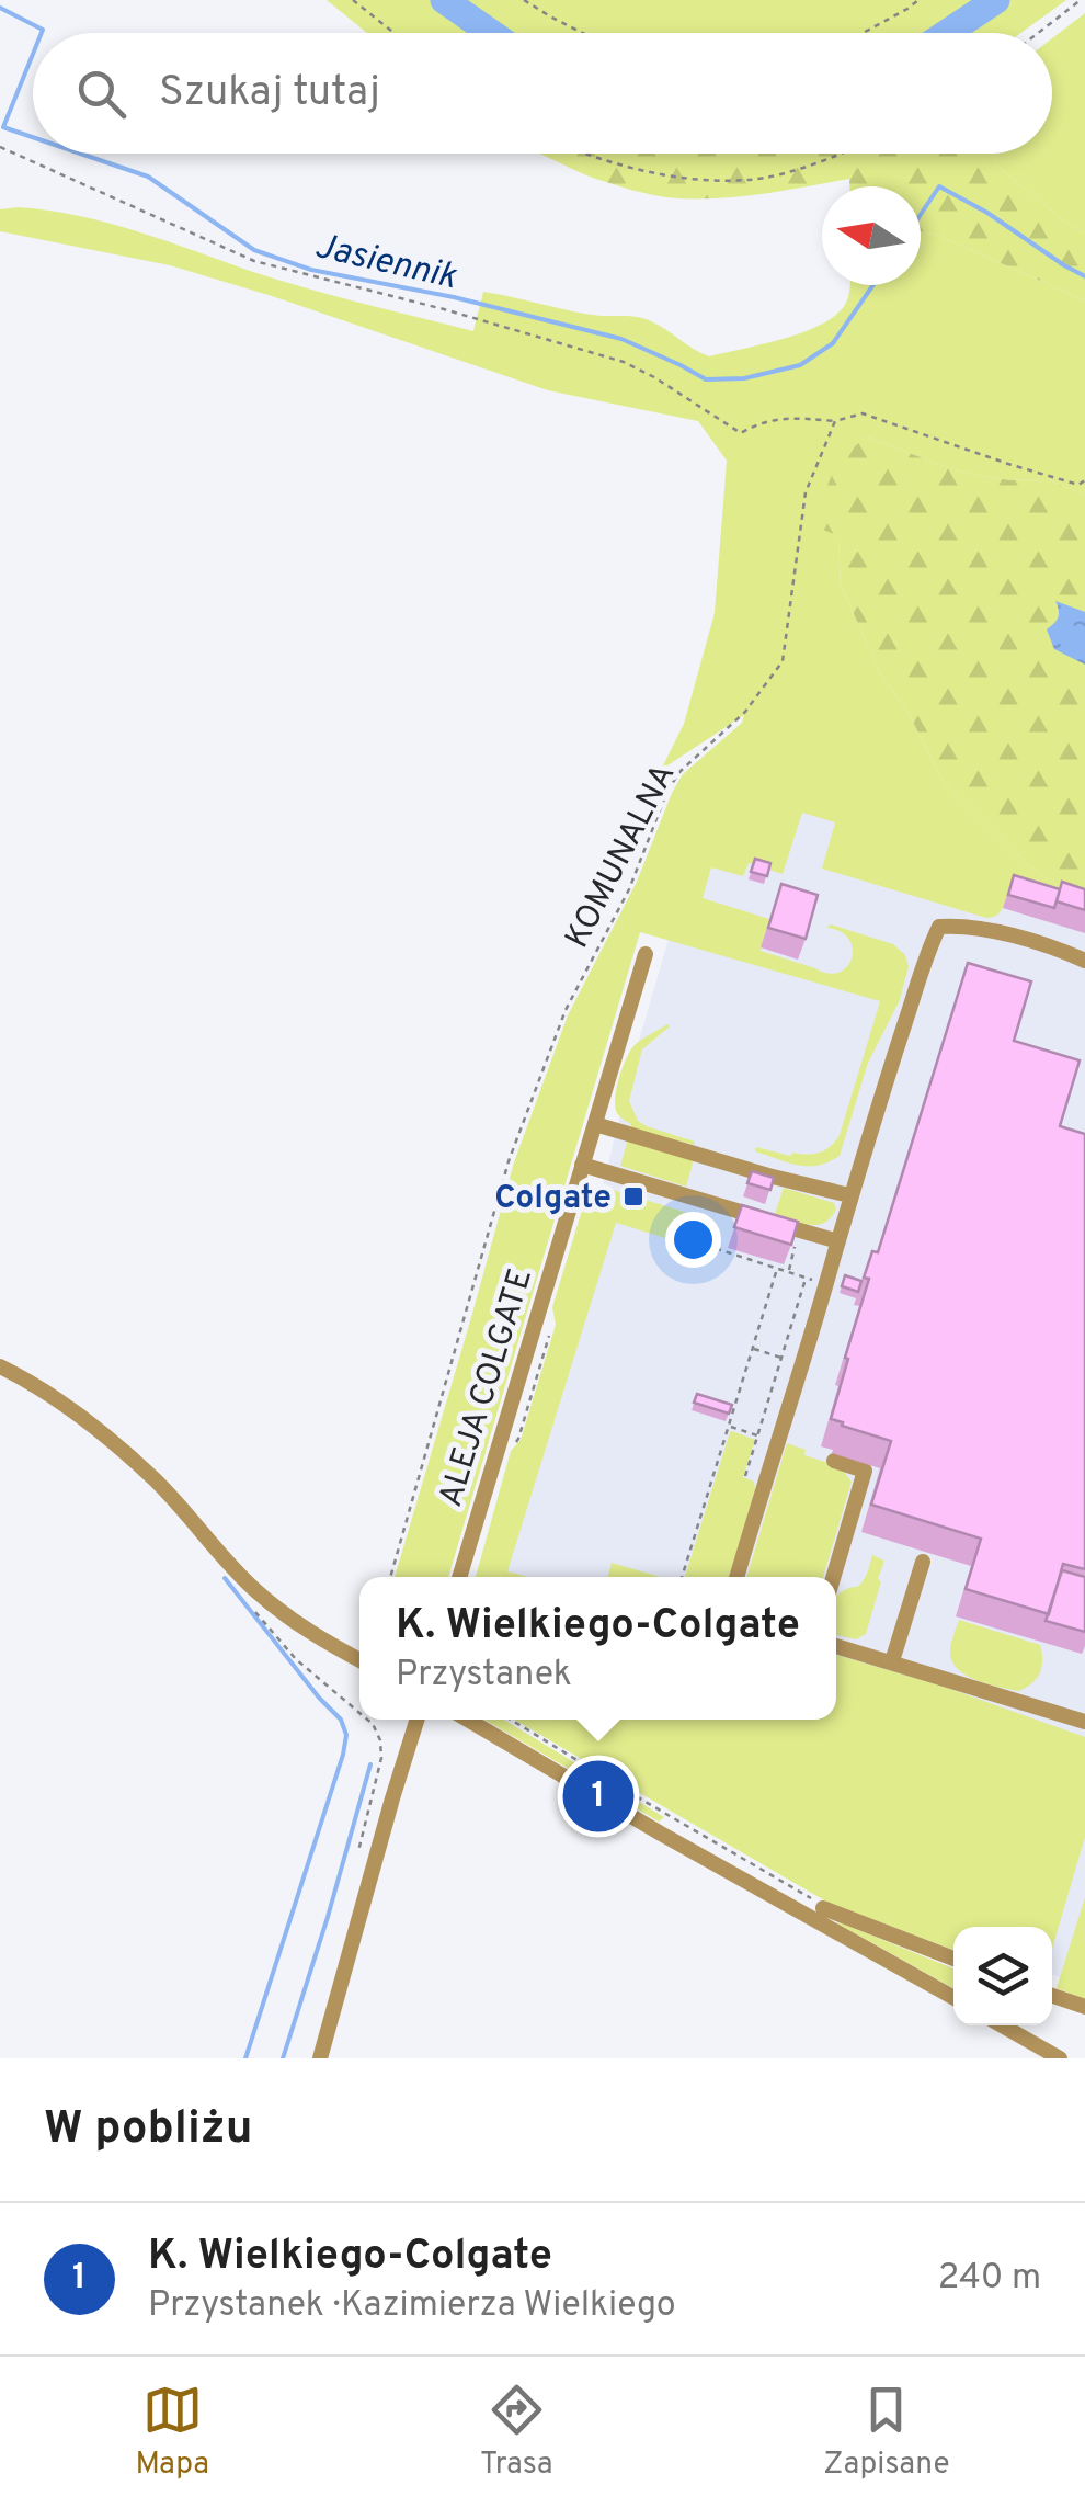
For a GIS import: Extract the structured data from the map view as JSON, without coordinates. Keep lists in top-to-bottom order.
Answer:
{
  "streets": {
    "street": ["ALEJA COLGATE"],
    "path": ["KOMUNALNA"]
  },
  "water": ["Jasiennik"],
  "places": {
    "transit": ["Colgate"]
  },
  "north": "left",
  "page": {
    "search": "Szukaj tutaj",
    "popup": ["K. Wielkiego-Colgate", "Przystanek"],
    "pins": "1",
    "heading": "W pobliżu",
    "list": [
      {
        "mark": "1",
        "name": "K. Wielkiego-Colgate",
        "note": "Przystanek · Kazimierza Wielkiego",
        "value": "240 m"
      }
    ],
    "nav": ["Mapa", "Trasa", "Zapisane"]
  }
}
